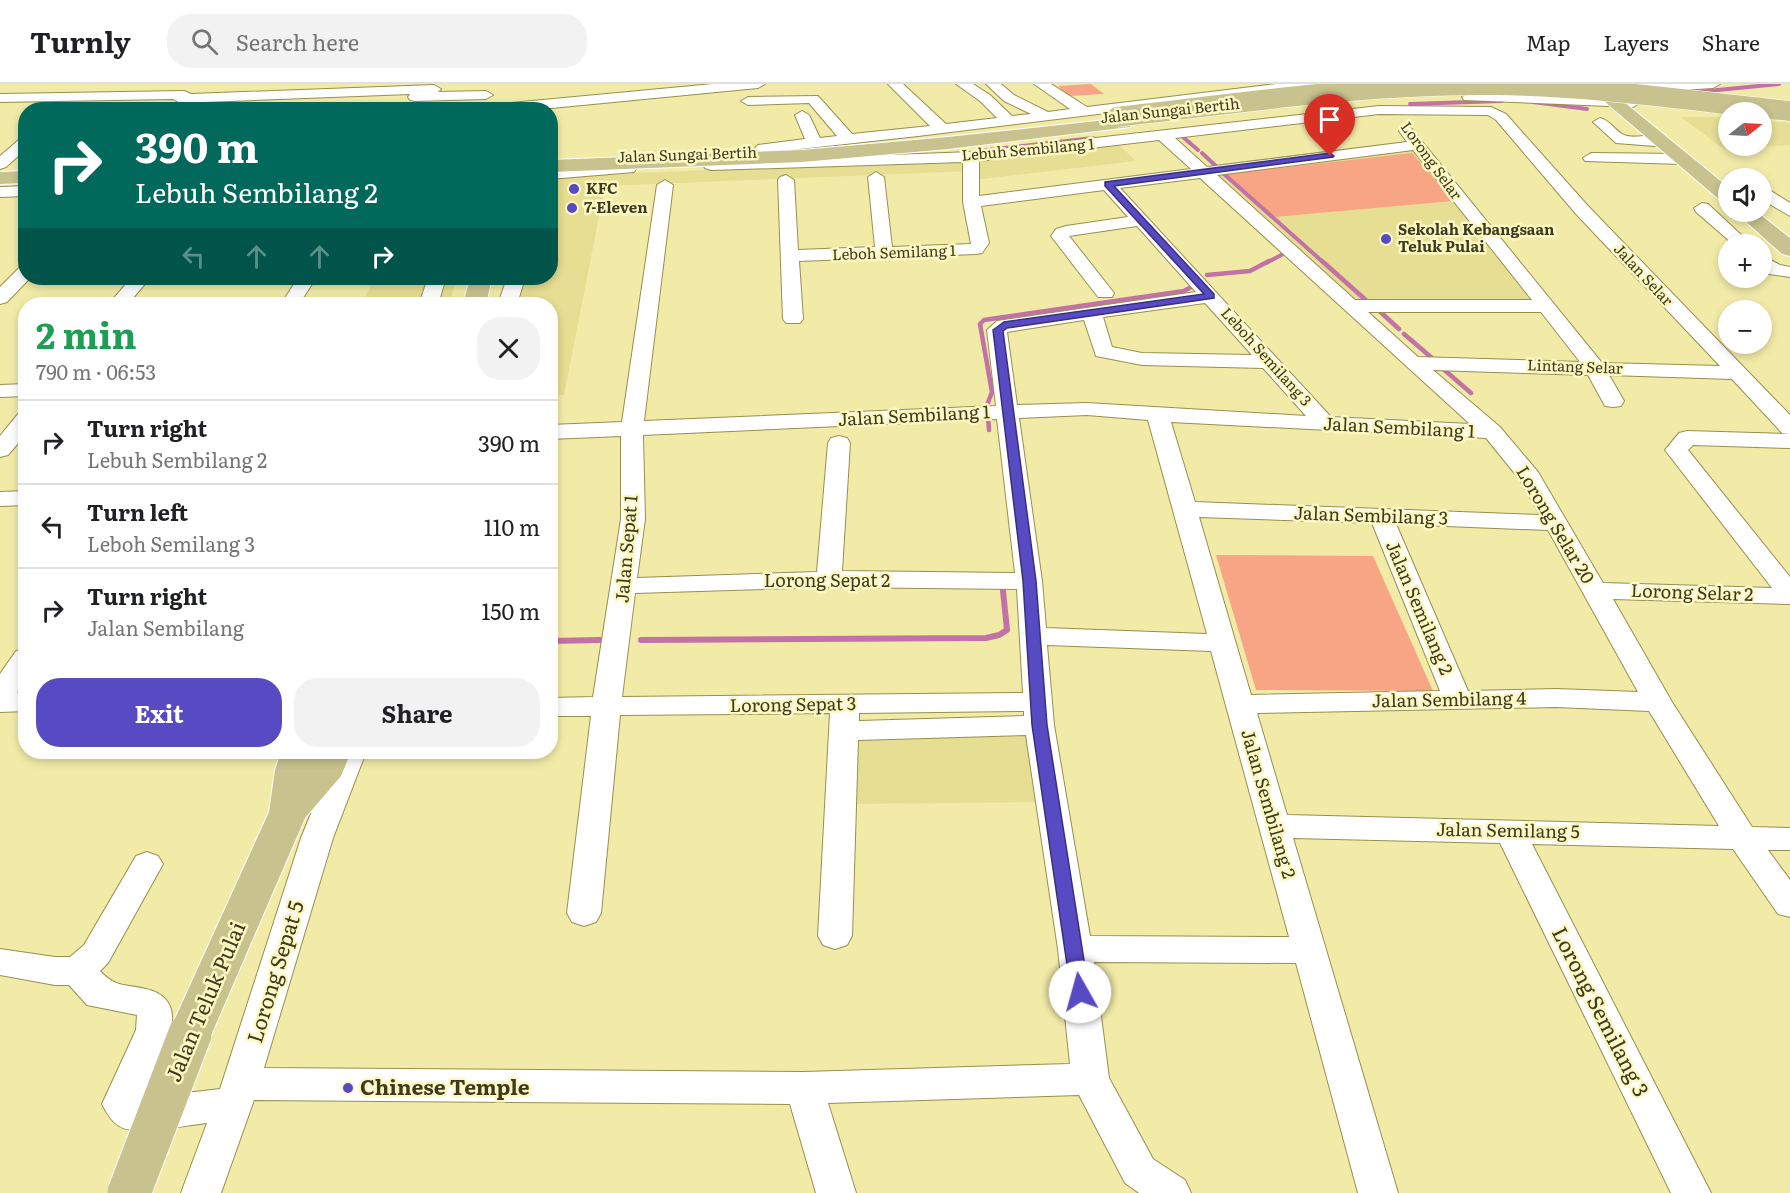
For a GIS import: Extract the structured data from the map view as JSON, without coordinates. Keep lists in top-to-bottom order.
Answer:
{
  "streets": {
    "main road": ["Jalan Sungai Bertih", "Jalan Teluk Pulai"],
    "street": [
      "Lebuh Sembilang 1",
      "Lorong Selar",
      "Leboh Semilang 1",
      "Jalan Selar",
      "Leboh Semilang 3",
      "Lintang Selar",
      "Jalan Sembilang 1",
      "Jalan Sembilang 3",
      "Lorong Selar 20",
      "Jalan Sepat 1",
      "Lorong Sepat 2",
      "Lorong Selar 2",
      "Jalan Semilang 2",
      "Jalan Sembilang 4",
      "Lorong Sepat 3",
      "Jalan Sembilang 2",
      "Jalan Semilang 5",
      "Lorong Sepat 5",
      "Lorong Semilang 3"
    ]
  },
  "crossings": [
    ["Jalan Sungai Bertih", "Lebuh Sembilang 1"],
    ["Lebuh Sembilang 1", "Lorong Selar"],
    ["Lebuh Sembilang 1", "Leboh Semilang 1"],
    ["Lebuh Sembilang 1", "Jalan Selar"],
    ["Lebuh Sembilang 1", "Lorong Selar 20"],
    ["Lorong Selar", "Lintang Selar"],
    ["Jalan Selar", "Lintang Selar"],
    ["Leboh Semilang 3", "Jalan Sembilang 1"],
    ["Lintang Selar", "Lorong Selar 20"],
    ["Jalan Sembilang 1", "Lorong Selar 20"],
    ["Jalan Sembilang 1", "Jalan Sepat 1"],
    ["Jalan Sembilang 1", "Jalan Sembilang 2"],
    ["Jalan Sembilang 3", "Lorong Selar 20"],
    ["Jalan Sembilang 3", "Jalan Semilang 2"],
    ["Jalan Sembilang 3", "Jalan Sembilang 2"],
    ["Lorong Selar 20", "Lorong Selar 2"],
    ["Lorong Selar 20", "Jalan Sembilang 4"],
    ["Lorong Selar 20", "Jalan Semilang 5"],
    ["Jalan Sepat 1", "Lorong Sepat 2"],
    ["Jalan Sepat 1", "Lorong Sepat 3"],
    ["Jalan Semilang 2", "Jalan Sembilang 4"],
    ["Jalan Sembilang 4", "Jalan Sembilang 2"],
    ["Jalan Sembilang 2", "Jalan Semilang 5"],
    ["Jalan Semilang 5", "Lorong Semilang 3"]
  ],
  "places": [
    "KFC",
    "7-Eleven",
    "Sekolah Kebangsaan Teluk Pulai",
    "Chinese Temple"
  ],
  "north": "right",
  "page": {
    "header": "Turnly",
    "search": "Search here",
    "nav": ["Map", "Layers", "Share"],
    "map_buttons": ["+", "−"],
    "turn": ["390 m", "Lebuh Sembilang 2"],
    "heading": ["2 min", "790 m · 06:53"],
    "list": [
      {
        "name": "Turn right",
        "note": "Lebuh Sembilang 2",
        "value": "390 m"
      },
      {
        "name": "Turn left",
        "note": "Leboh Semilang 3",
        "value": "110 m"
      },
      {
        "name": "Turn right",
        "note": "Jalan Sembilang",
        "value": "150 m"
      }
    ],
    "buttons": ["Exit", "Share"]
  }
}
